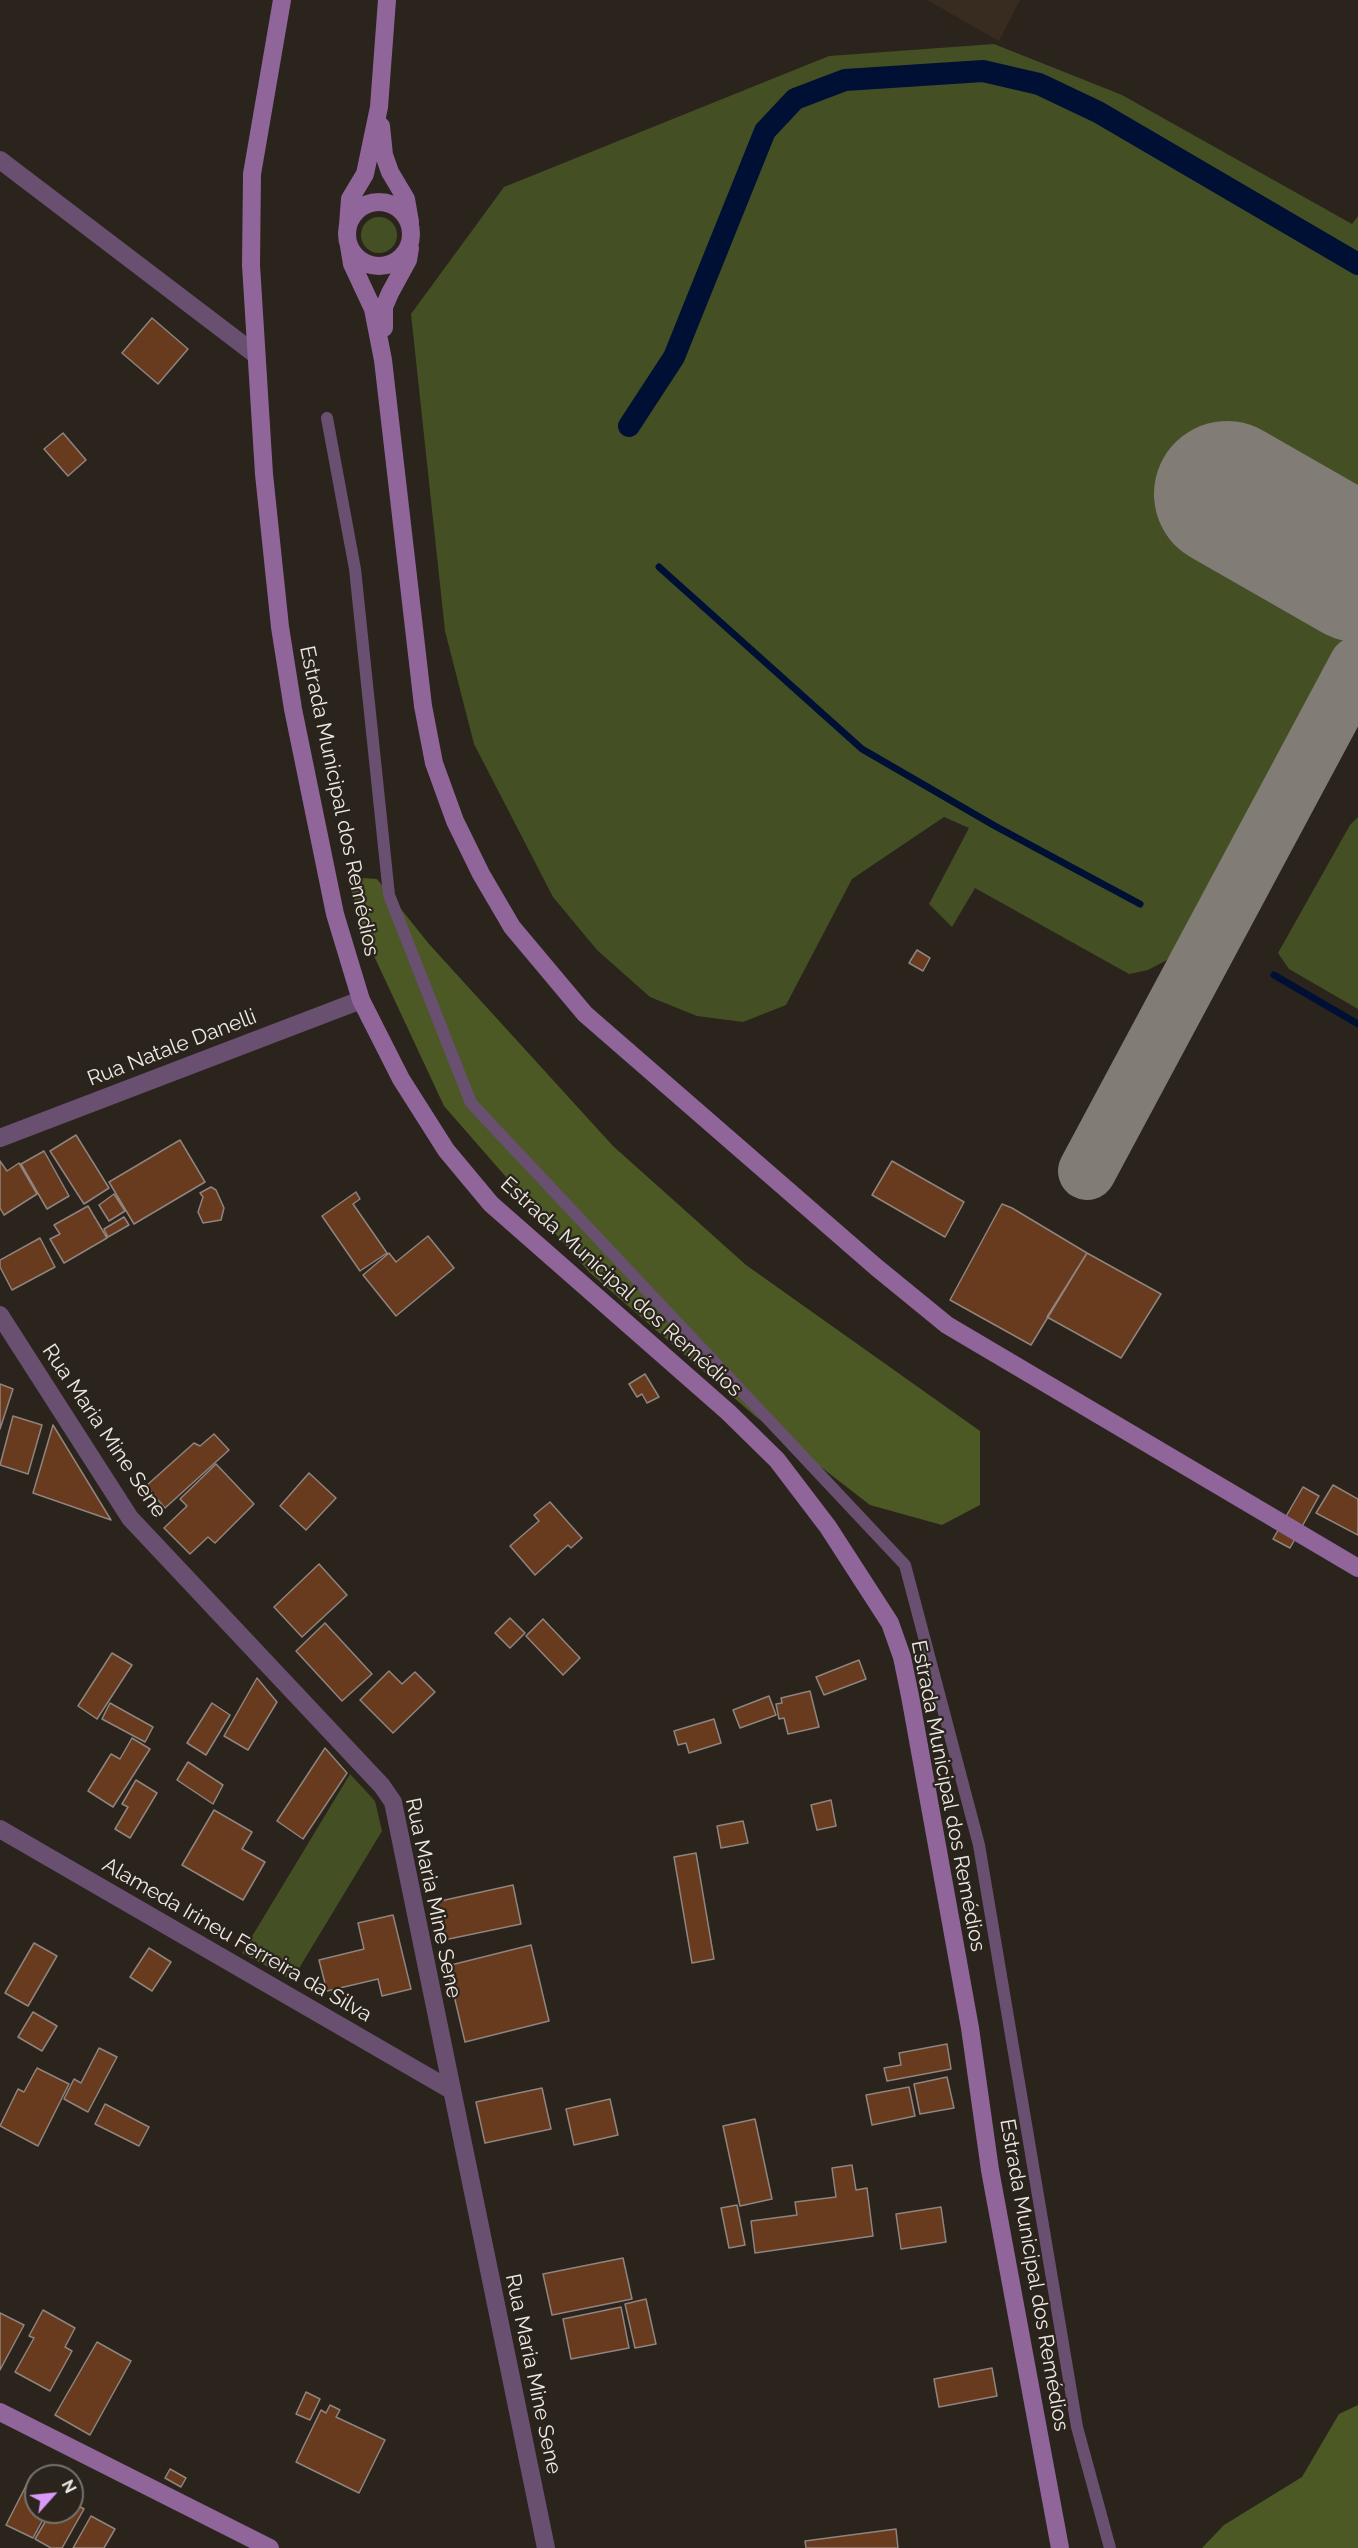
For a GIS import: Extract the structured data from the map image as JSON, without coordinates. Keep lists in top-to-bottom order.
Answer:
{
  "streets": {
    "main road": ["Estrada Municipal dos Remédios"],
    "street": ["Rua Natale Danelli", "Rua Maria Mine Sene", "Alameda Irineu Ferreira da Silva"]
  },
  "crossings": [
    ["Estrada Municipal dos Remédios", "Rua Natale Danelli"],
    ["Rua Maria Mine Sene", "Alameda Irineu Ferreira da Silva"]
  ],
  "north": "top right"
}
